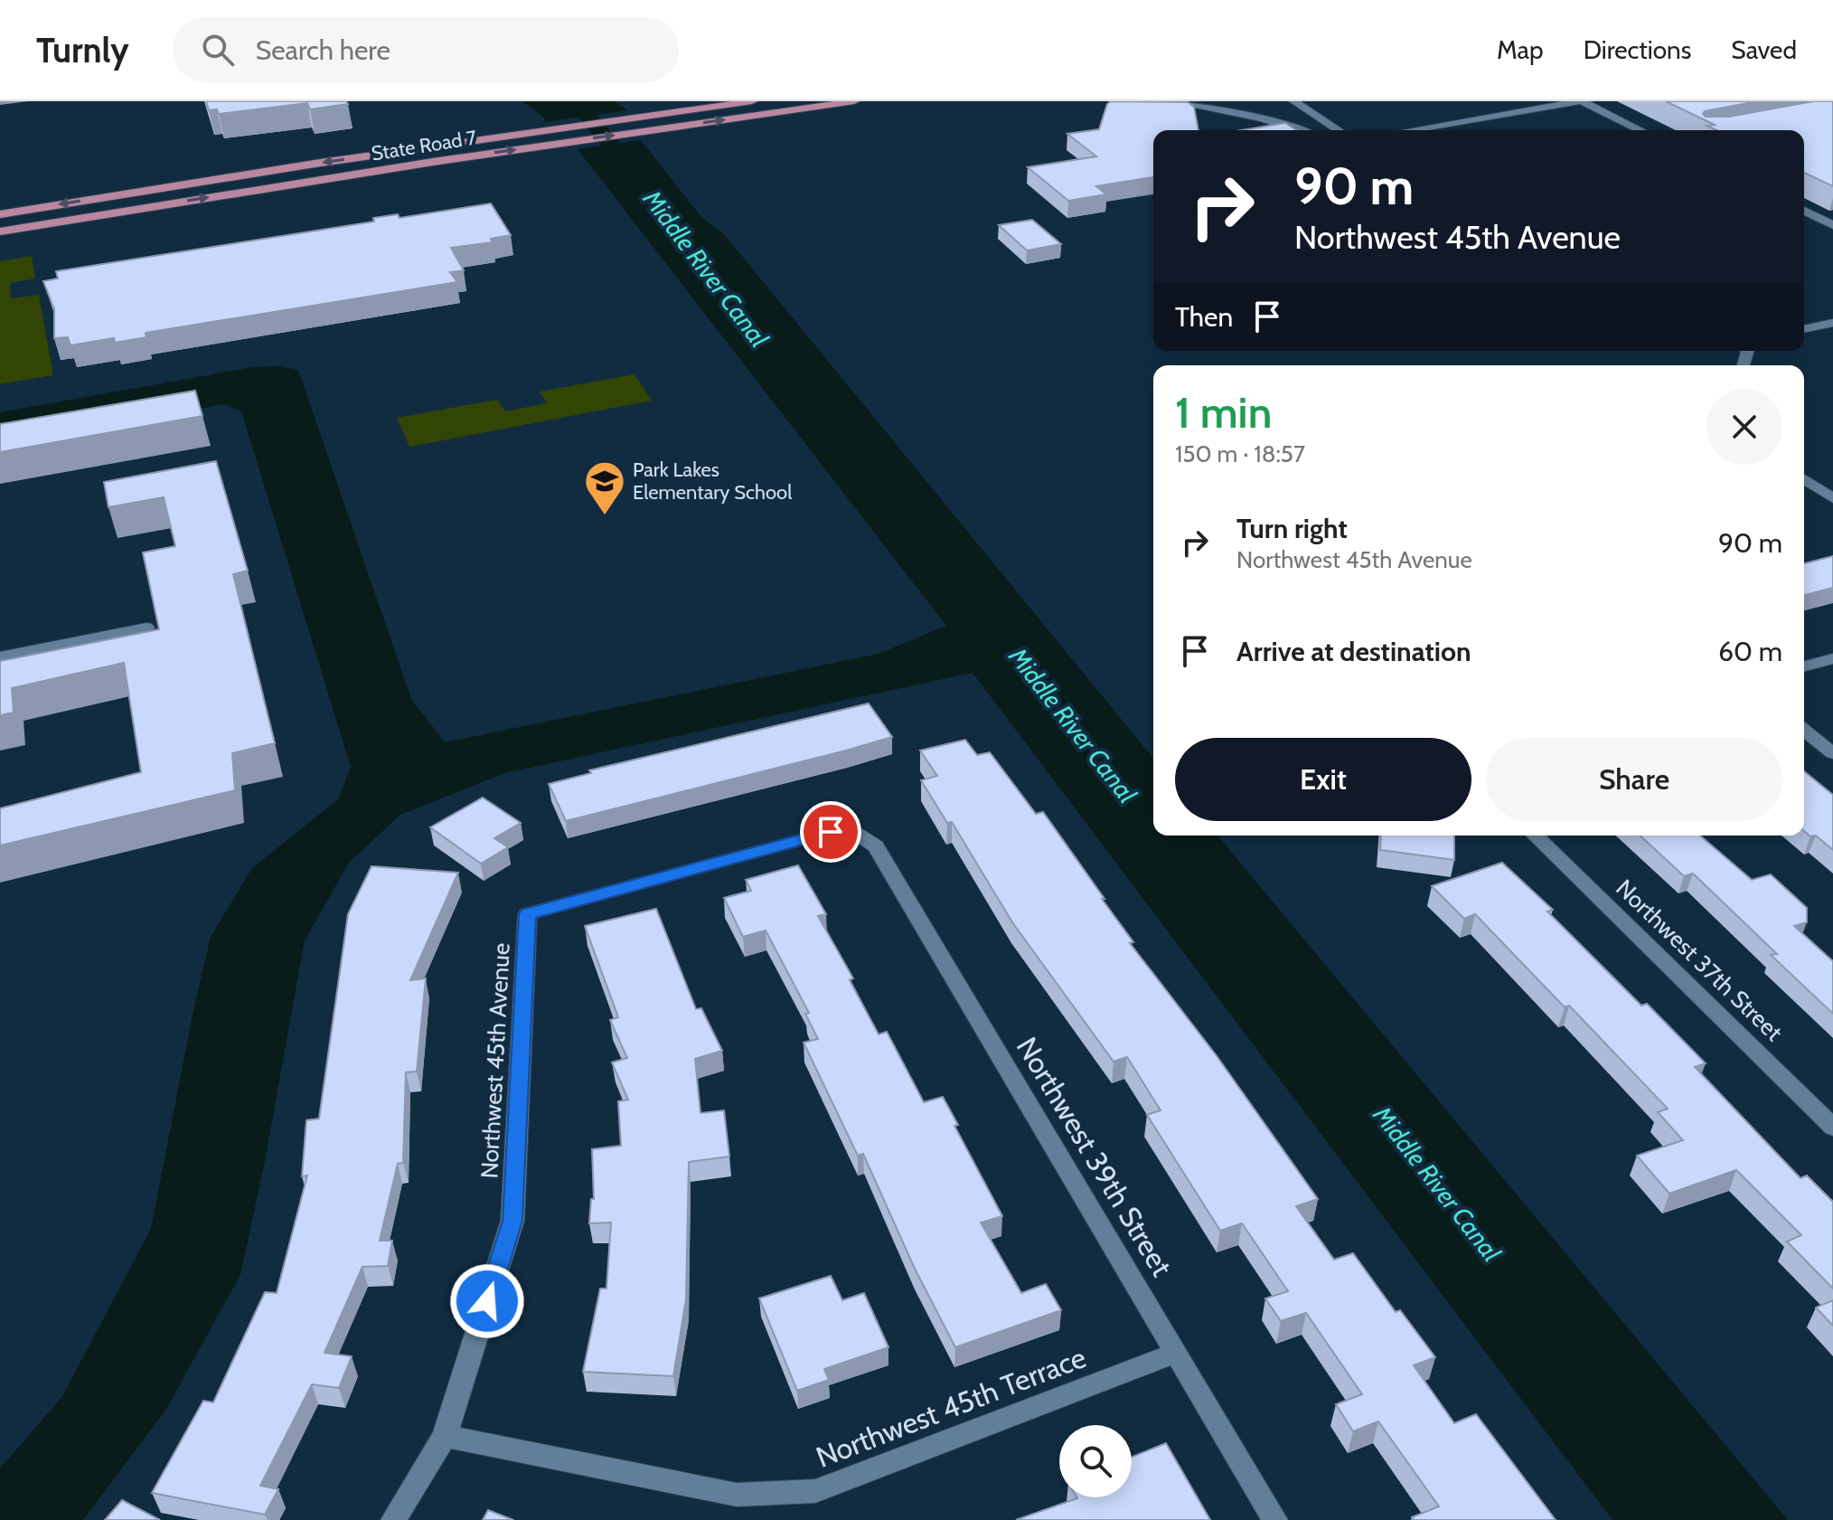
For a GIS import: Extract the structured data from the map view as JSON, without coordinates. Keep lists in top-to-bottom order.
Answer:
{
  "streets": {
    "main road": ["State Road 7"],
    "street": [
      "Northwest 37th Street",
      "Northwest 45th Avenue",
      "Northwest 39th Street",
      "Northwest 45th Terrace"
    ]
  },
  "crossings": [
    ["Northwest 45th Avenue", "Northwest 39th Street"],
    ["Northwest 45th Avenue", "Northwest 45th Terrace"],
    ["Northwest 39th Street", "Northwest 45th Terrace"]
  ],
  "water": ["Middle River Canal"],
  "places": {
    "school or university": ["Park Lakes Elementary School"]
  },
  "page": {
    "header": "Turnly",
    "search": "Search here",
    "nav": ["Map", "Directions", "Saved"],
    "turn": ["90 m", "Northwest 45th Avenue"],
    "then": "Then",
    "heading": ["1 min", "150 m · 18:57"],
    "list": [
      {
        "name": "Turn right",
        "note": "Northwest 45th Avenue",
        "value": "90 m"
      },
      {
        "name": "Arrive at destination",
        "value": "60 m"
      }
    ],
    "buttons": ["Exit", "Share"]
  }
}
